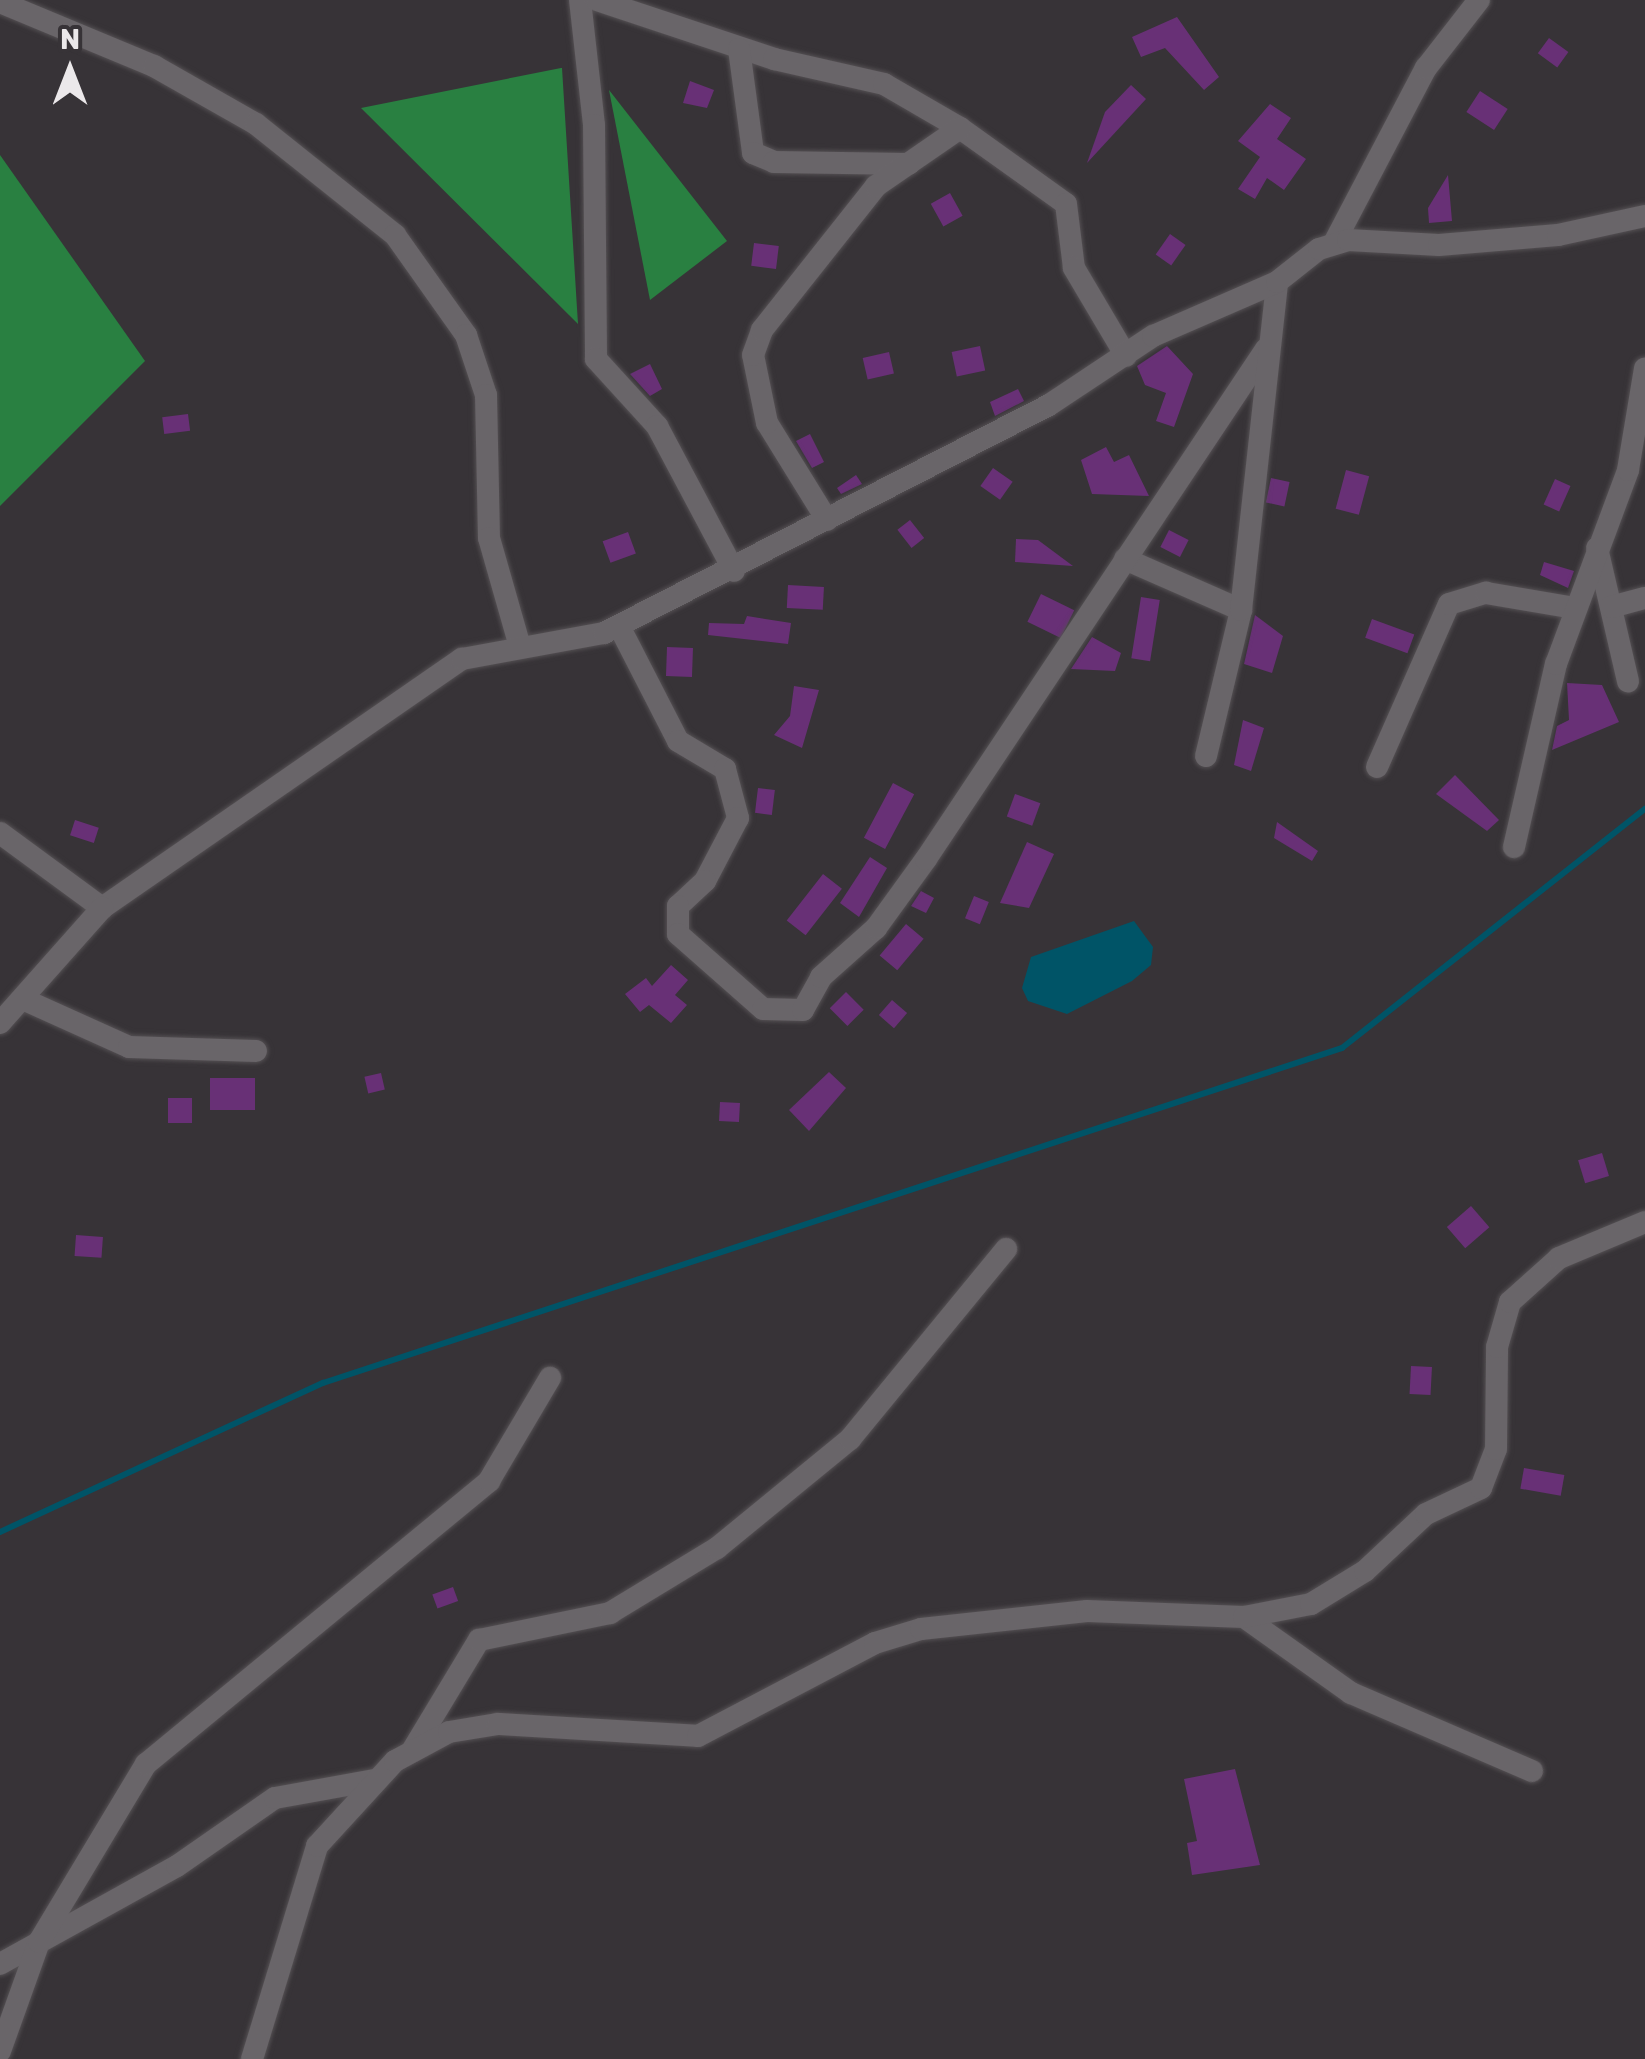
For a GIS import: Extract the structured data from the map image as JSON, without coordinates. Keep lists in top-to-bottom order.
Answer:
{
  "north": "top"
}
